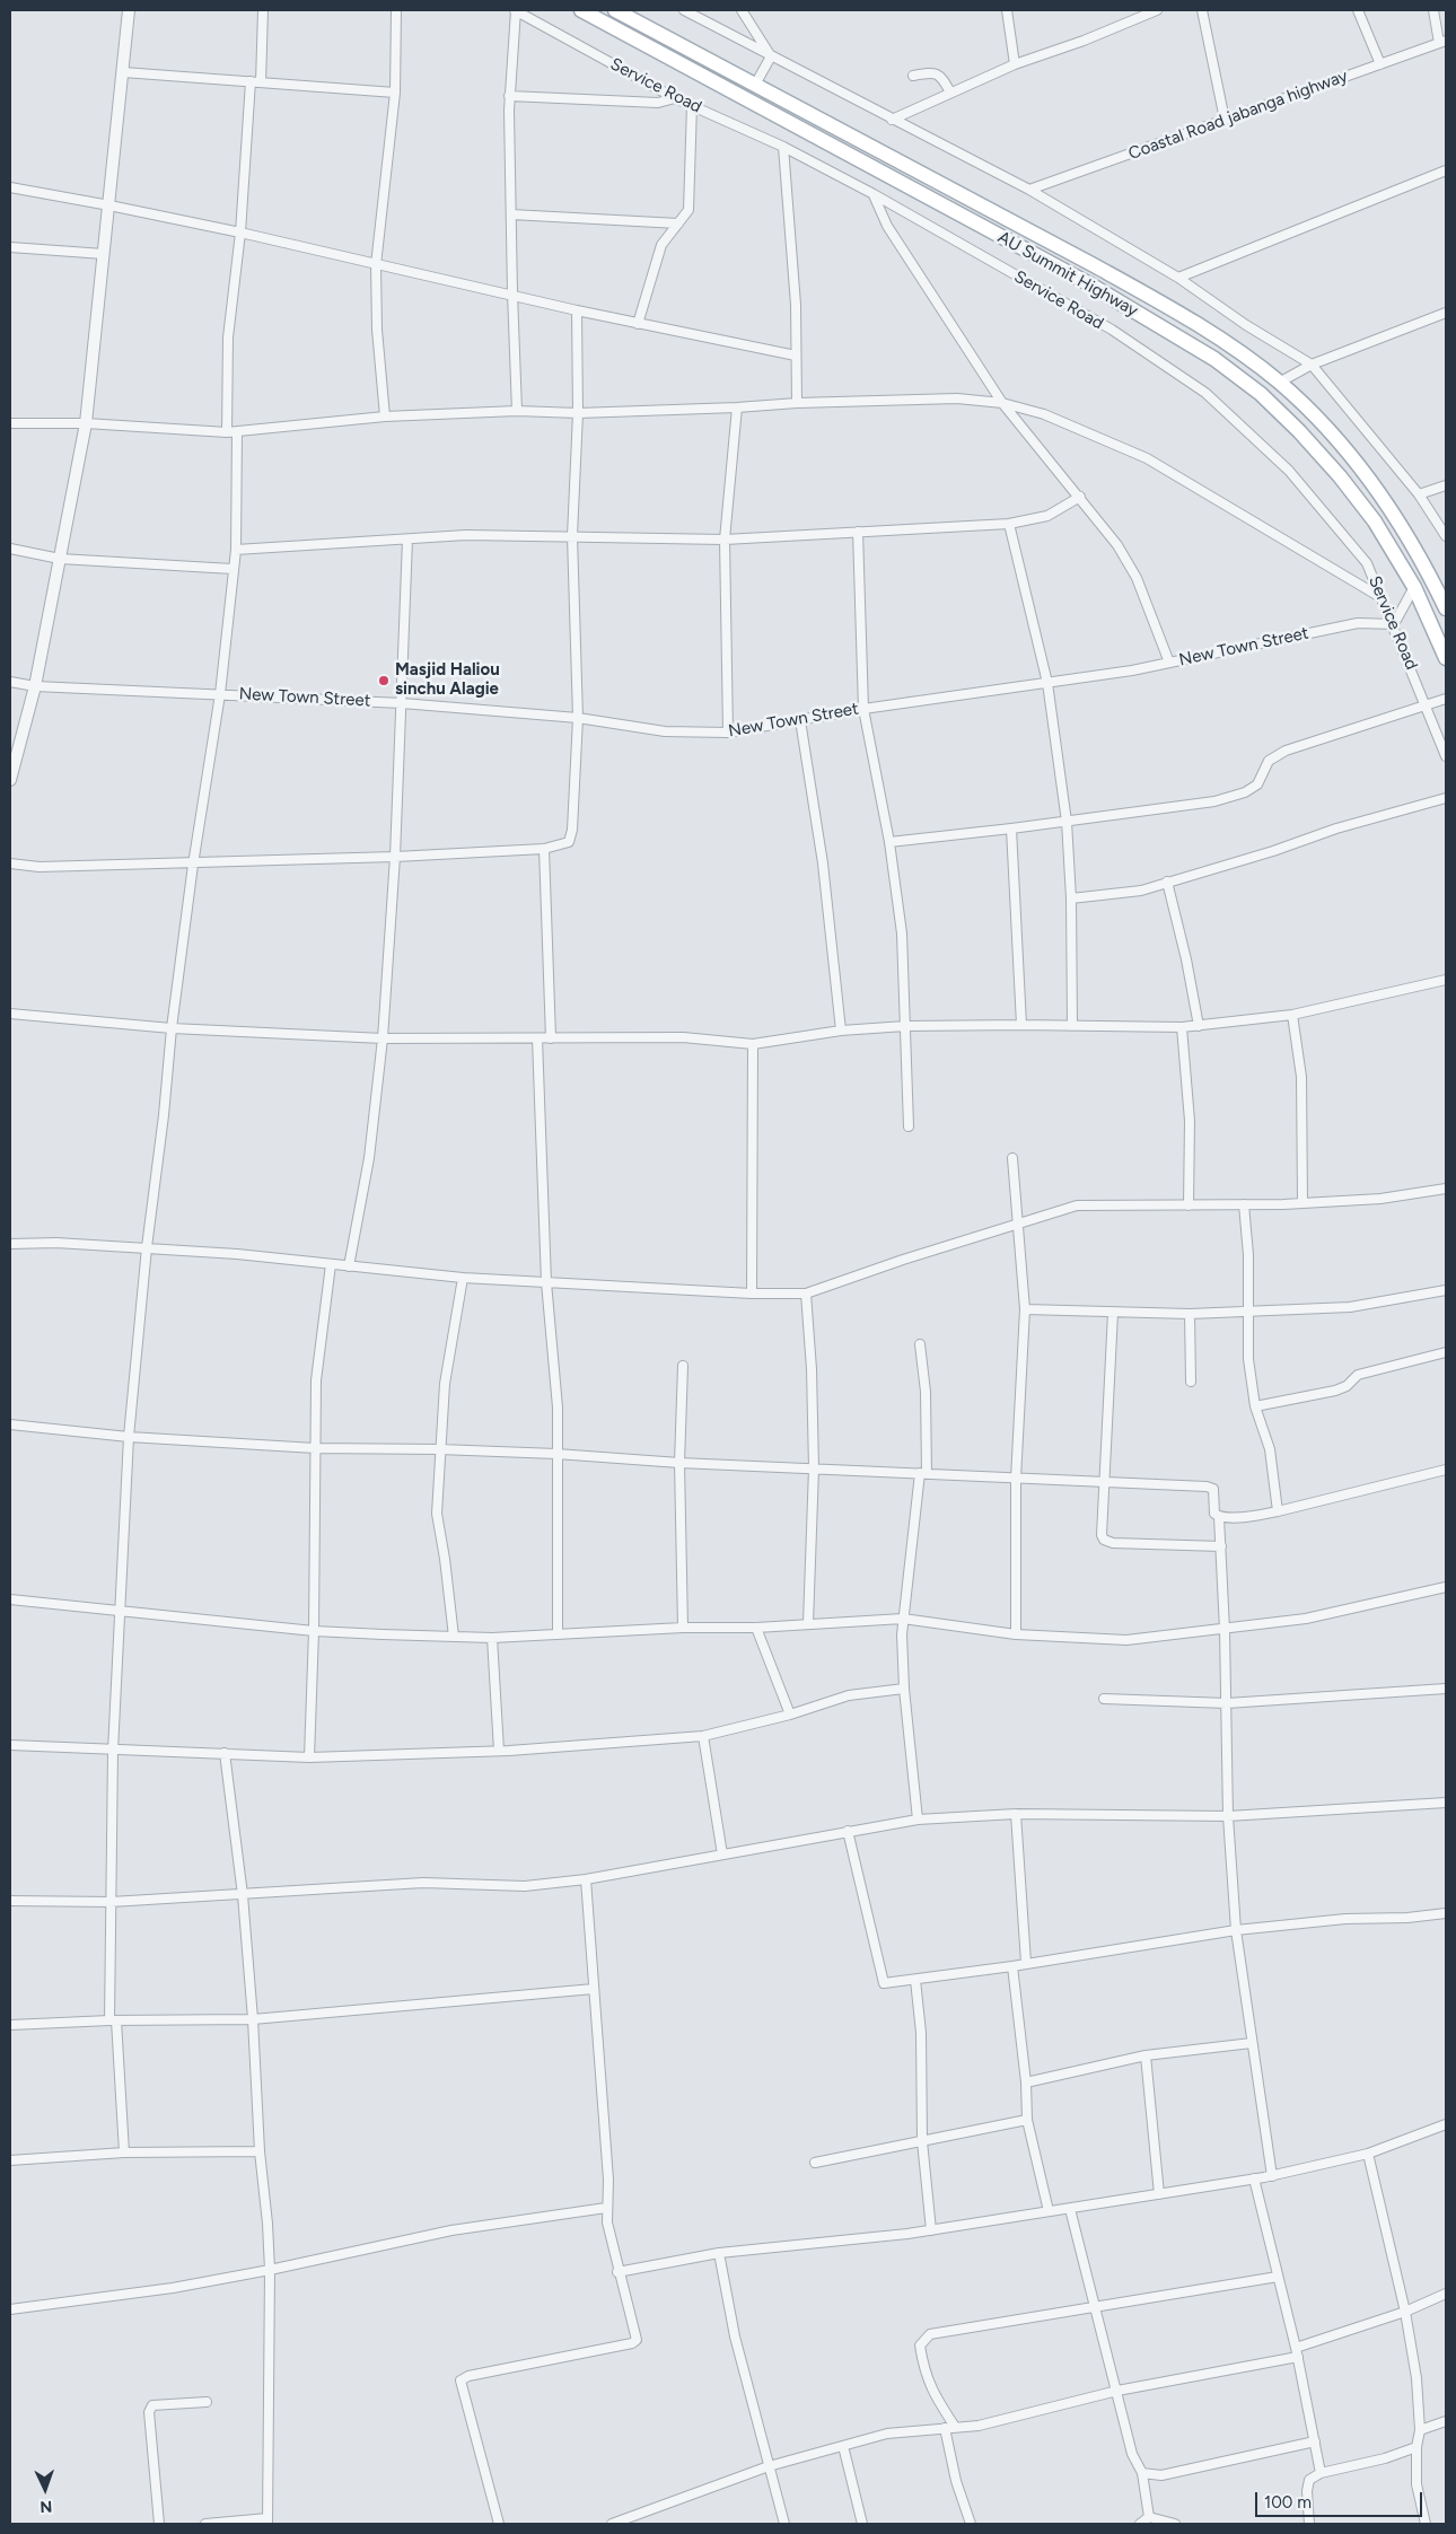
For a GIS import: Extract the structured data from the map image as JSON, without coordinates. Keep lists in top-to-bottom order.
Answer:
{
  "streets": {
    "main road": ["AU Summit Highway"],
    "street": ["Service Road", "Coastal Road jabanga highway", "New Town Street"]
  },
  "crossings": [
    ["Service Road", "New Town Street"]
  ],
  "places": ["Masjid Haliou sinchu Alagie"],
  "scale_bar": "100 m",
  "north": "bottom"
}
